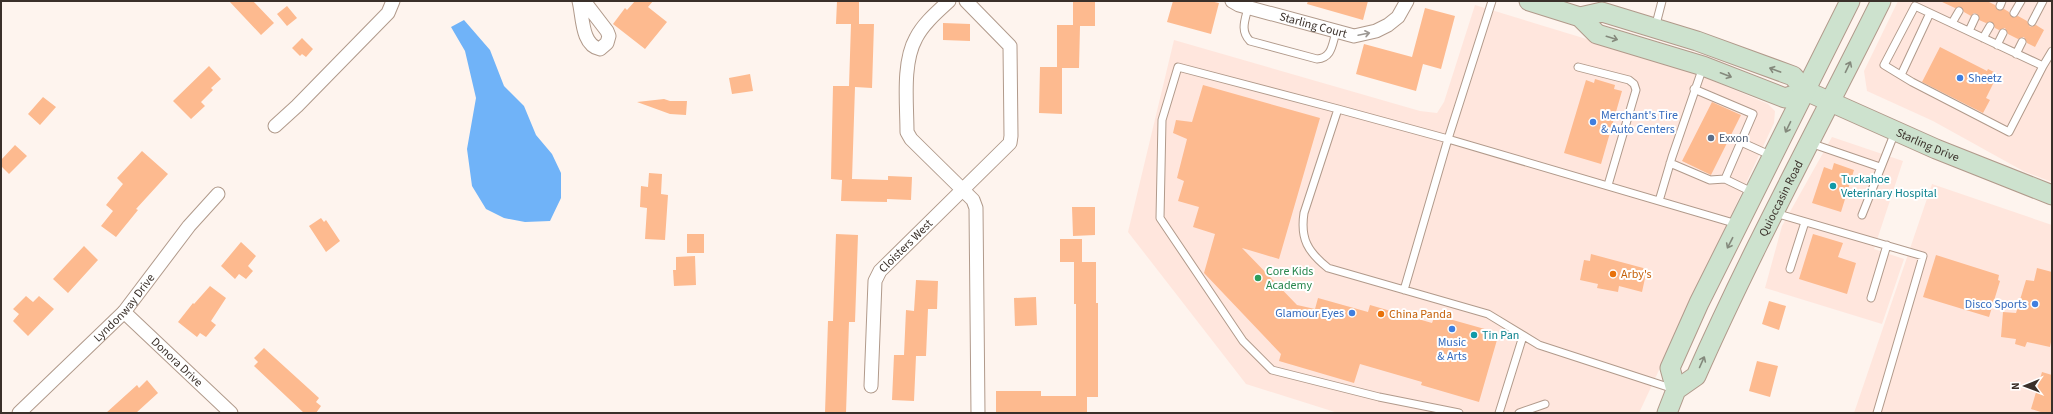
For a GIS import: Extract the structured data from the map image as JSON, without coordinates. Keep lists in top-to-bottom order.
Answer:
{
  "streets": {
    "main road": ["Starling Drive", "Quioccasin Road"],
    "street": [
      "Starling Court",
      "Cloisters West",
      "Lyndonway Drive",
      "Donora Drive"
    ]
  },
  "crossings": [
    ["Starling Drive", "Quioccasin Road"],
    ["Lyndonway Drive", "Donora Drive"]
  ],
  "one_way": ["Starling Court"],
  "places": [
    "Sheetz",
    "Merchant's Tire & Auto Centers",
    "Exxon",
    "Tuckahoe Veterinary Hospital",
    "Arby's",
    "Core Kids Academy",
    "Disco Sports",
    "Glamour Eyes",
    "China Panda",
    "Music & Arts",
    "Tin Pan"
  ],
  "north": "left"
}
